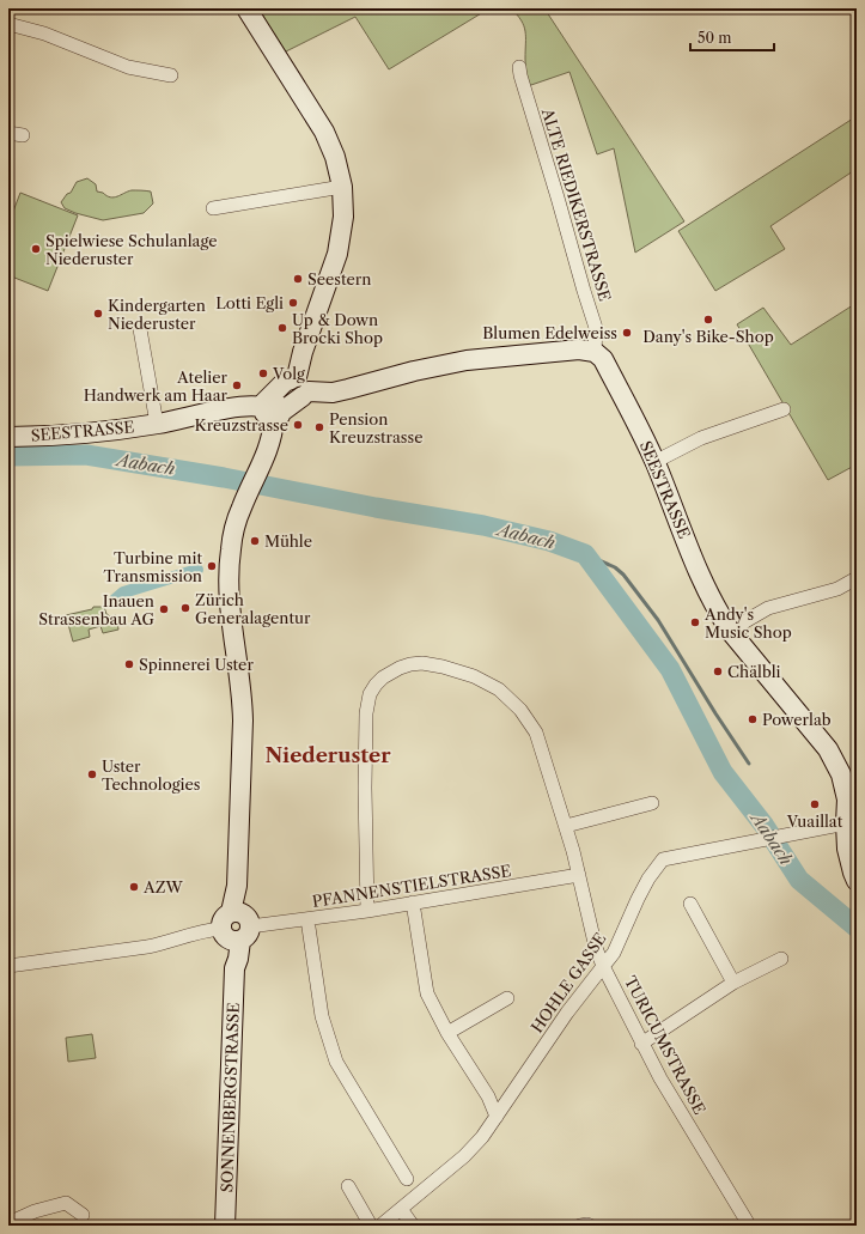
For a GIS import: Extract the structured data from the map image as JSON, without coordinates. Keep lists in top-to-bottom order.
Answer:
{
  "streets": {
    "street": [
      "ALTE RIEDIKERSTRASSE",
      "SEESTRASSE",
      "PFANNENSTIELSTRASSE",
      "HOHLE GASSE",
      "TURICUMSTRASSE",
      "SONNENBERGSTRASSE"
    ]
  },
  "crossings": [
    ["ALTE RIEDIKERSTRASSE", "SEESTRASSE"],
    ["SEESTRASSE", "HOHLE GASSE"],
    ["SEESTRASSE", "SONNENBERGSTRASSE"],
    ["PFANNENSTIELSTRASSE", "TURICUMSTRASSE"],
    ["PFANNENSTIELSTRASSE", "SONNENBERGSTRASSE"],
    ["HOHLE GASSE", "TURICUMSTRASSE"]
  ],
  "districts": ["Niederuster"],
  "water": ["Aabach"],
  "places": [
    "Spielwiese Schulanlage Niederuster",
    "Seestern",
    "Lotti Egli",
    "Kindergarten Niederuster",
    "Dany's Bike-Shop",
    "Up & Down Brocki Shop",
    "Blumen Edelweiss",
    "Volg",
    "Atelier Handwerk am Haar",
    "Kreuzstrasse",
    "Pension Kreuzstrasse",
    "Mühle",
    "Turbine mit Transmission",
    "Zürich Generalagentur",
    "Inauen Strassenbau AG",
    "Andy's Music Shop",
    "Spinnerei Uster",
    "Chälbli",
    "Powerlab",
    "Uster Technologies",
    "Vuaillat",
    "AZW"
  ],
  "scale_bar": "50 m"
}
